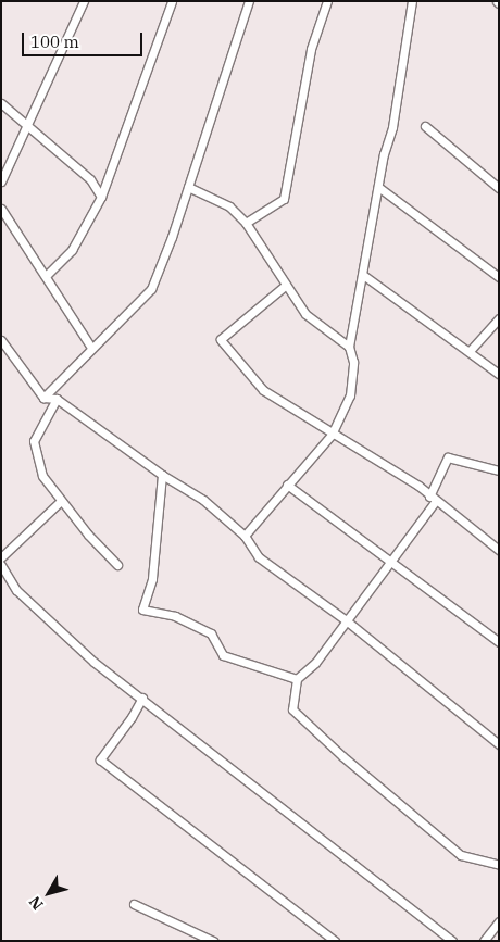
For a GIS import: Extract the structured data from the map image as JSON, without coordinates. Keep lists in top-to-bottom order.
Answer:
{
  "scale_bar": "100 m",
  "north": "bottom left"
}
